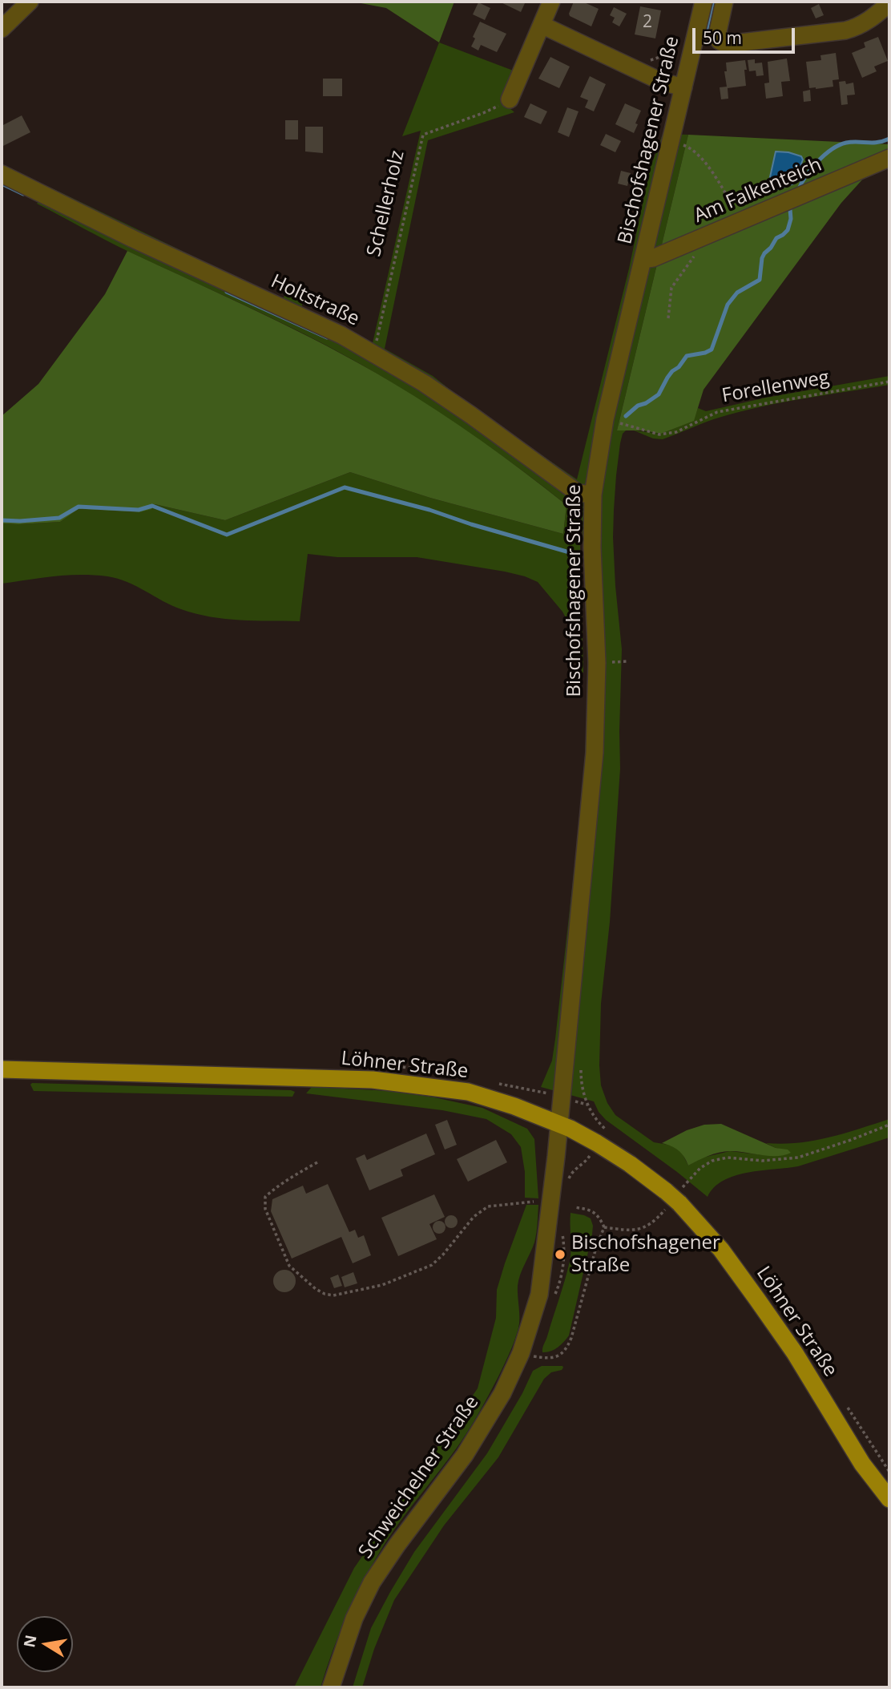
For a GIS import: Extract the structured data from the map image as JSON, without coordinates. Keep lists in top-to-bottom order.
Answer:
{
  "streets": {
    "main road": ["Löhner Straße"],
    "street": [
      "Bischofshagener Straße",
      "Am Falkenteich",
      "Holtstraße",
      "Schweichelner Straße"
    ],
    "path": ["Schellerholz", "Forellenweg"]
  },
  "crossings": [
    ["Bischofshagener Straße", "Am Falkenteich"],
    ["Bischofshagener Straße", "Holtstraße"],
    ["Bischofshagener Straße", "Forellenweg"],
    ["Bischofshagener Straße", "Löhner Straße"],
    ["Bischofshagener Straße", "Schweichelner Straße"],
    ["Schellerholz", "Holtstraße"],
    ["Löhner Straße", "Schweichelner Straße"]
  ],
  "places": ["Bischofshagener Straße"],
  "house_numbers": ["2"],
  "scale_bar": "50 m",
  "north": "left"
}
